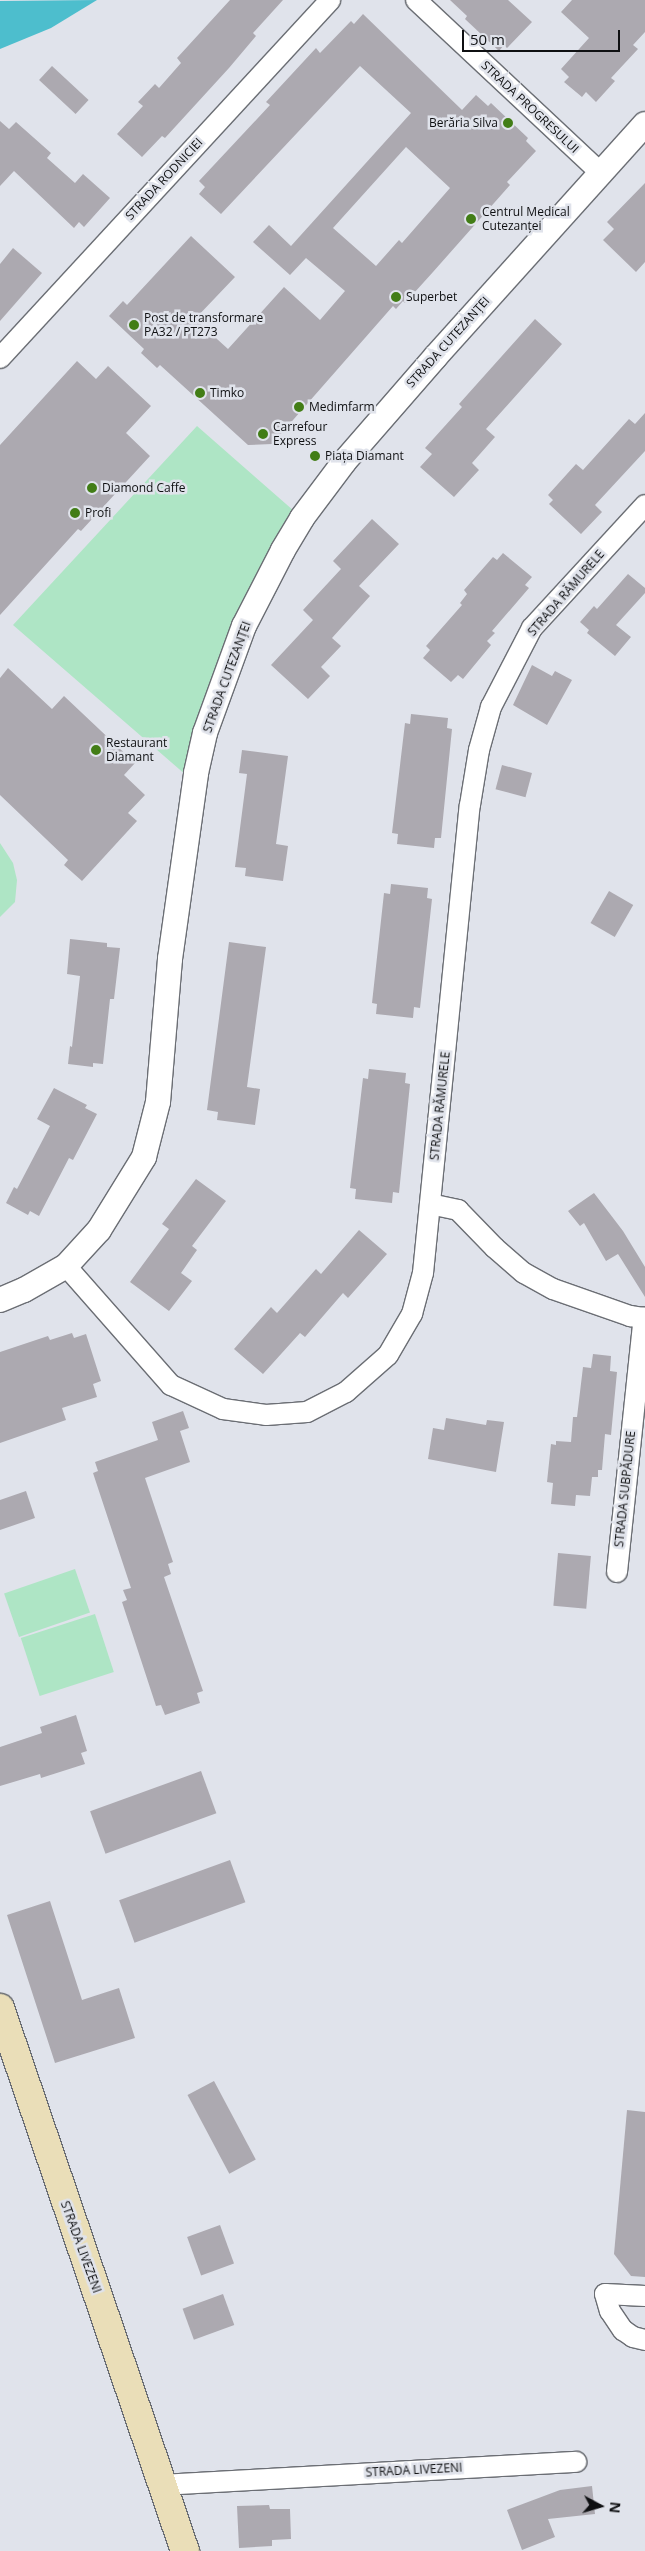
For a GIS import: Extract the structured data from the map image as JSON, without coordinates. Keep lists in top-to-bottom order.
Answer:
{
  "streets": {
    "main road": ["STRADA LIVEZENI"],
    "street": [
      "STRADA PROGRESULUI",
      "STRADA RODNICIEI",
      "STRADA CUTEZANȚEI",
      "STRADA RĂMURELE",
      "STRADA SUBPĂDURE"
    ]
  },
  "crossings": [
    ["STRADA PROGRESULUI", "STRADA CUTEZANȚEI"],
    ["STRADA CUTEZANȚEI", "STRADA RĂMURELE"],
    ["STRADA RĂMURELE", "STRADA SUBPĂDURE"]
  ],
  "places": [
    "Berăria Silva",
    "Centrul Medical Cutezanței",
    "Superbet",
    "Post de transformare PA32 / PT273",
    "Timko",
    "Medimfarm",
    "Carrefour Express",
    "Piața Diamant",
    "Diamond Caffe",
    "Profi",
    "Restaurant Diamant"
  ],
  "scale_bar": "50 m",
  "north": "right"
}
